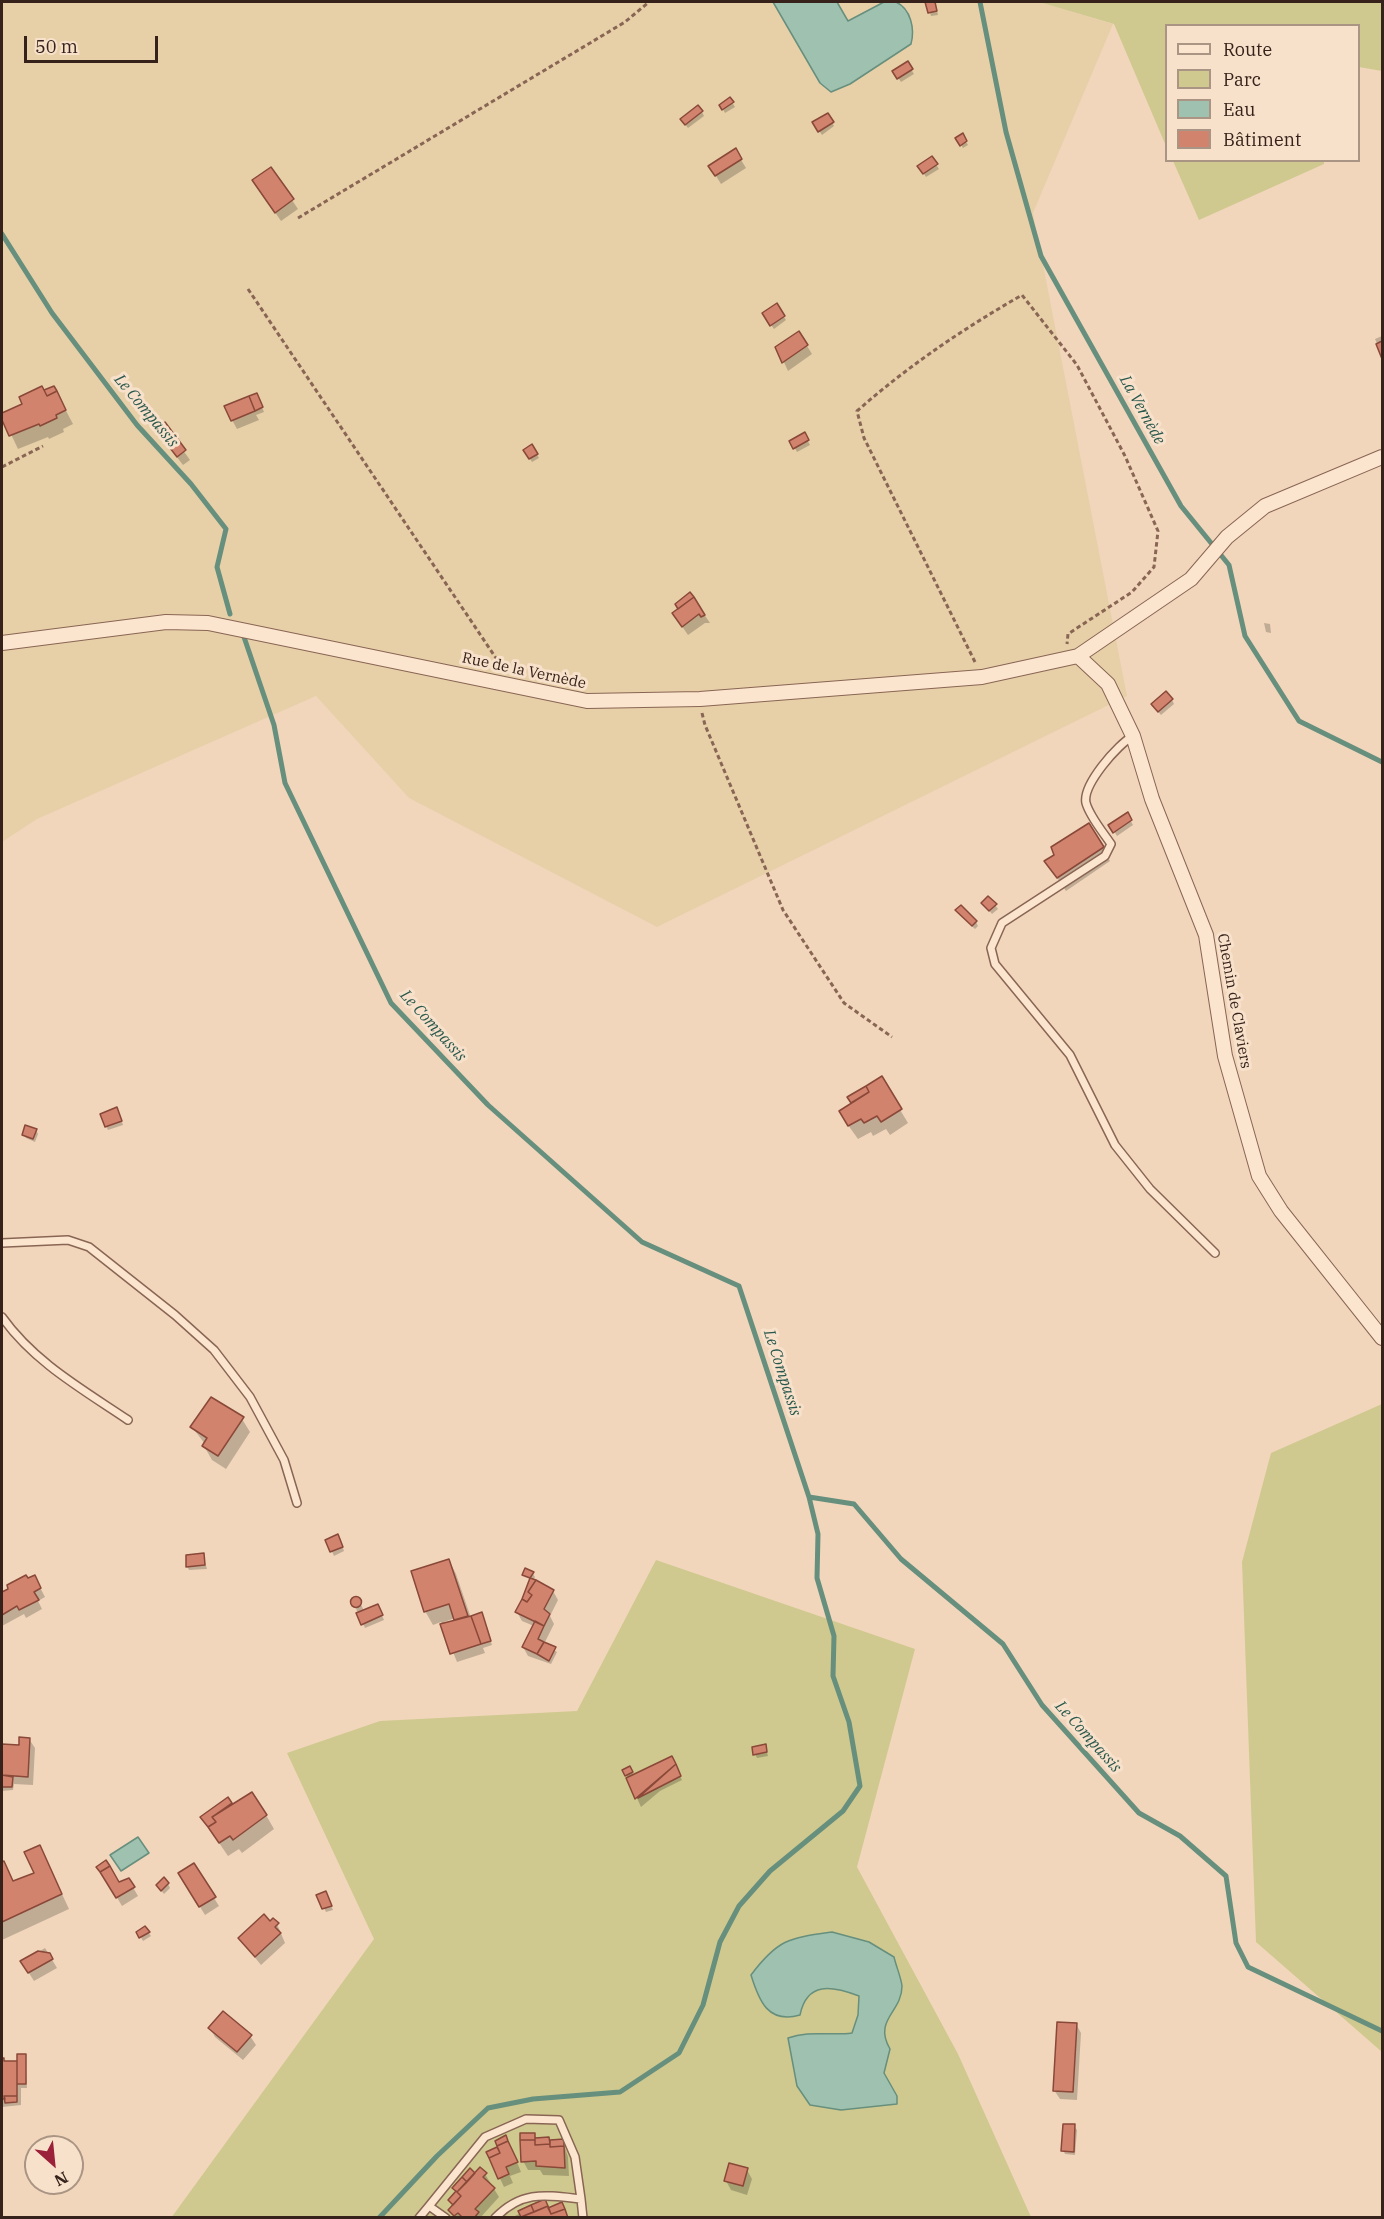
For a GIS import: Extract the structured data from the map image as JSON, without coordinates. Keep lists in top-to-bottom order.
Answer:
{
  "streets": {
    "street": ["Rue de la Vernède", "Chemin de Claviers"]
  },
  "crossings": [
    ["Rue de la Vernède", "Chemin de Claviers"]
  ],
  "water": ["La Vernède", "Le Compassis"],
  "legend": [
    "Route",
    "Parc",
    "Eau",
    "Bâtiment"
  ],
  "scale_bar": "50 m",
  "north": "bottom right"
}
